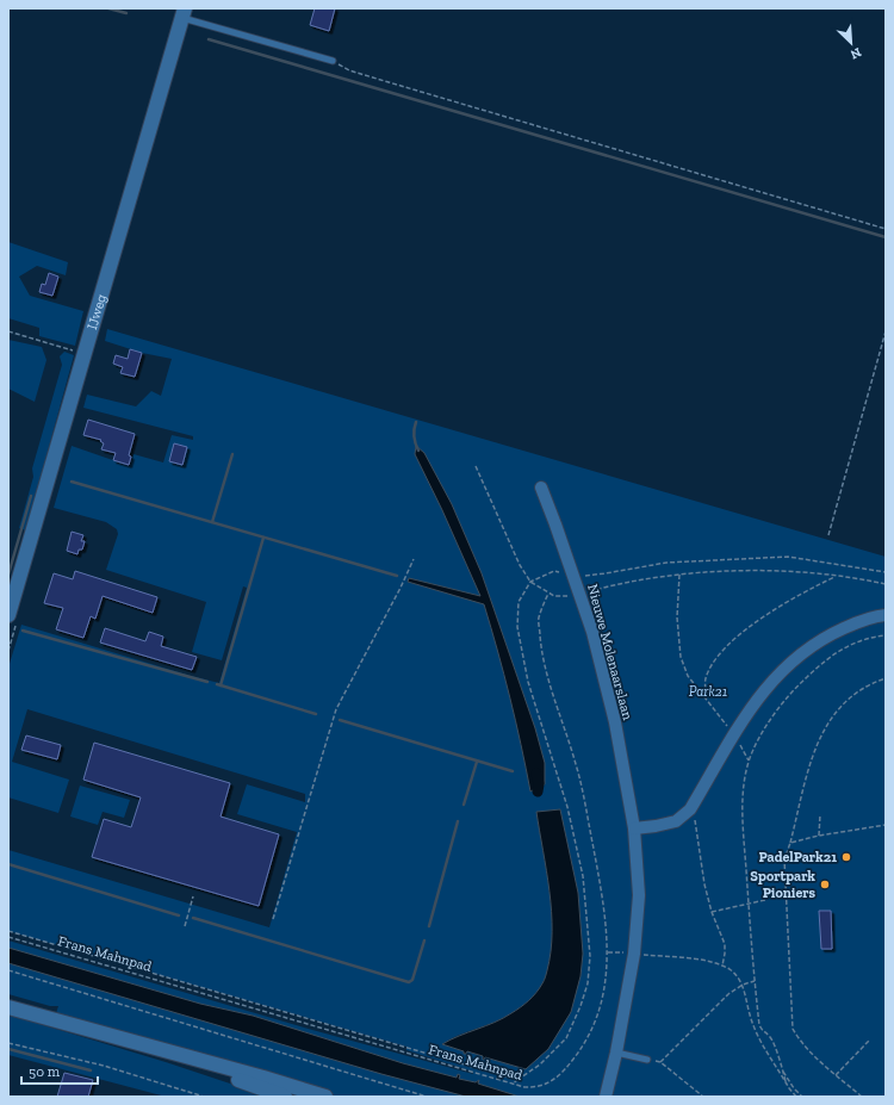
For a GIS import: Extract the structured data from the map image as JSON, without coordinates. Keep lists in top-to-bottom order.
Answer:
{
  "streets": {
    "street": ["IJweg", "Nieuwe Molenaarslaan"],
    "path": ["Frans Mahnpad"]
  },
  "parks": ["Park21"],
  "places": ["PadelPark21", "Sportpark Pioniers"],
  "scale_bar": "50 m",
  "north": "bottom right"
}
